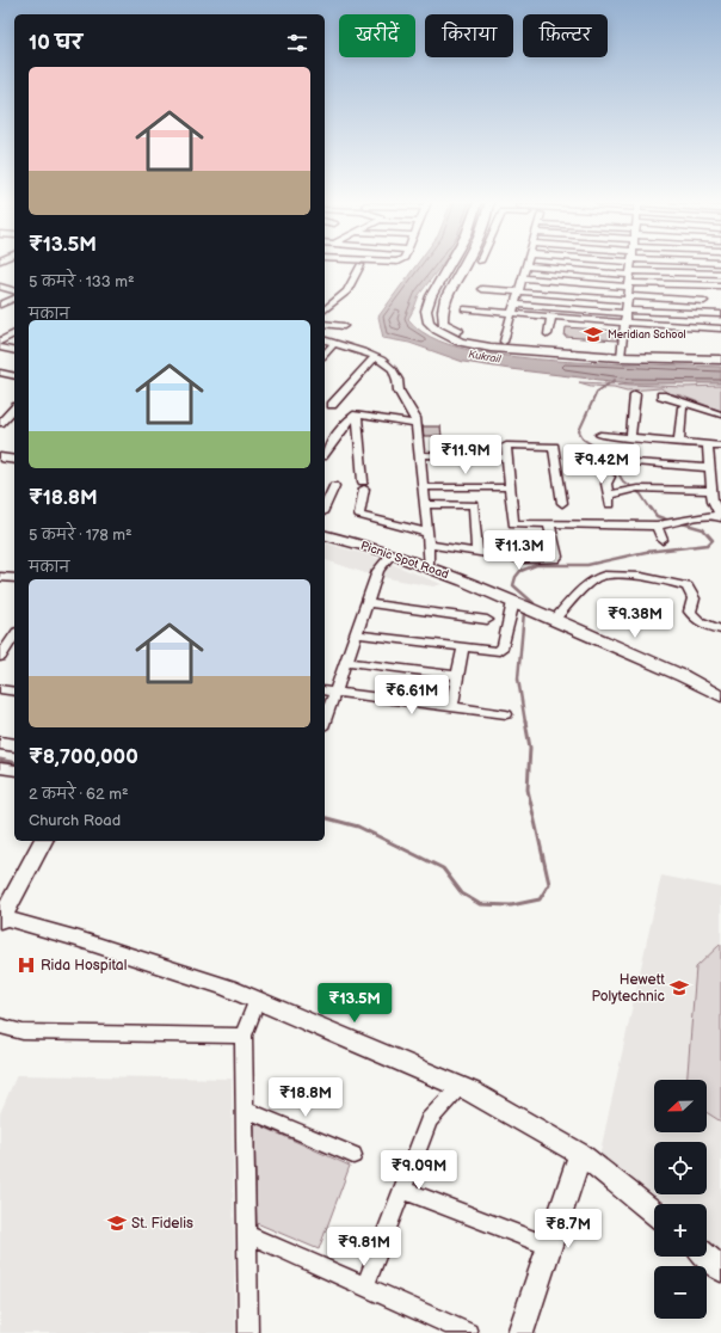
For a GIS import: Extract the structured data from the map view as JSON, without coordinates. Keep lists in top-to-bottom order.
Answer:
{
  "streets": {
    "street": ["Picnic Spot Road"]
  },
  "water": ["Kukrail"],
  "places": {
    "school or university": ["Meridian School", "Hewett Polytechnic", "St. Fidelis"],
    "hospital": ["Rida Hospital"]
  },
  "north": "left",
  "page": {
    "chip": ["खरीदें", "किराया", "फ़िल्टर"],
    "heading": "10 घर",
    "list": [
      {
        "name": "₹13.5M",
        "note": "5 कमरे · 133 m² · मकान"
      },
      {
        "name": "₹18.8M",
        "note": "5 कमरे · 178 m² · मकान"
      },
      {
        "name": "₹8,700,000",
        "note": "2 कमरे · 62 m² · Church Road"
      }
    ],
    "price": [
      "₹11.9M",
      "₹9.42M",
      "₹11.3M",
      "₹9.38M",
      "₹6.61M",
      "₹13.5M",
      "₹18.8M",
      "₹9.09M",
      "₹8.7M",
      "₹9.81M"
    ],
    "map_buttons": ["+", "−"]
  }
}
